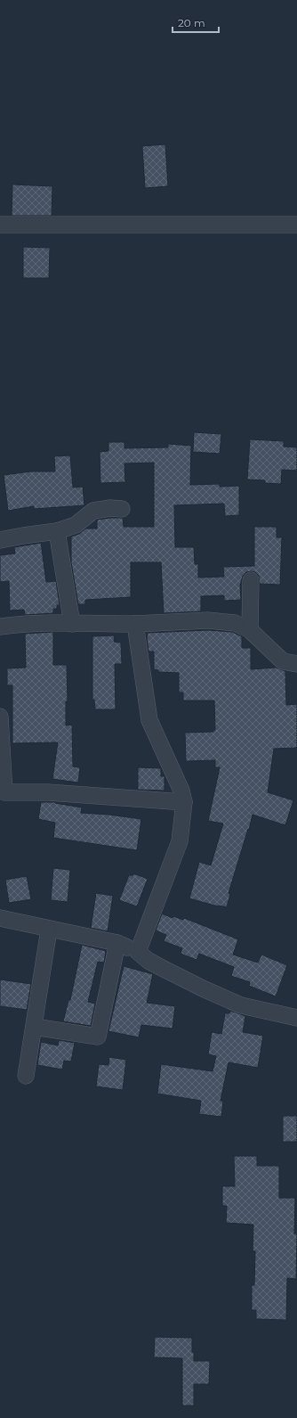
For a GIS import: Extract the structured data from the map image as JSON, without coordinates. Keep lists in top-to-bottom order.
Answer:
{
  "scale_bar": "20 m"
}
